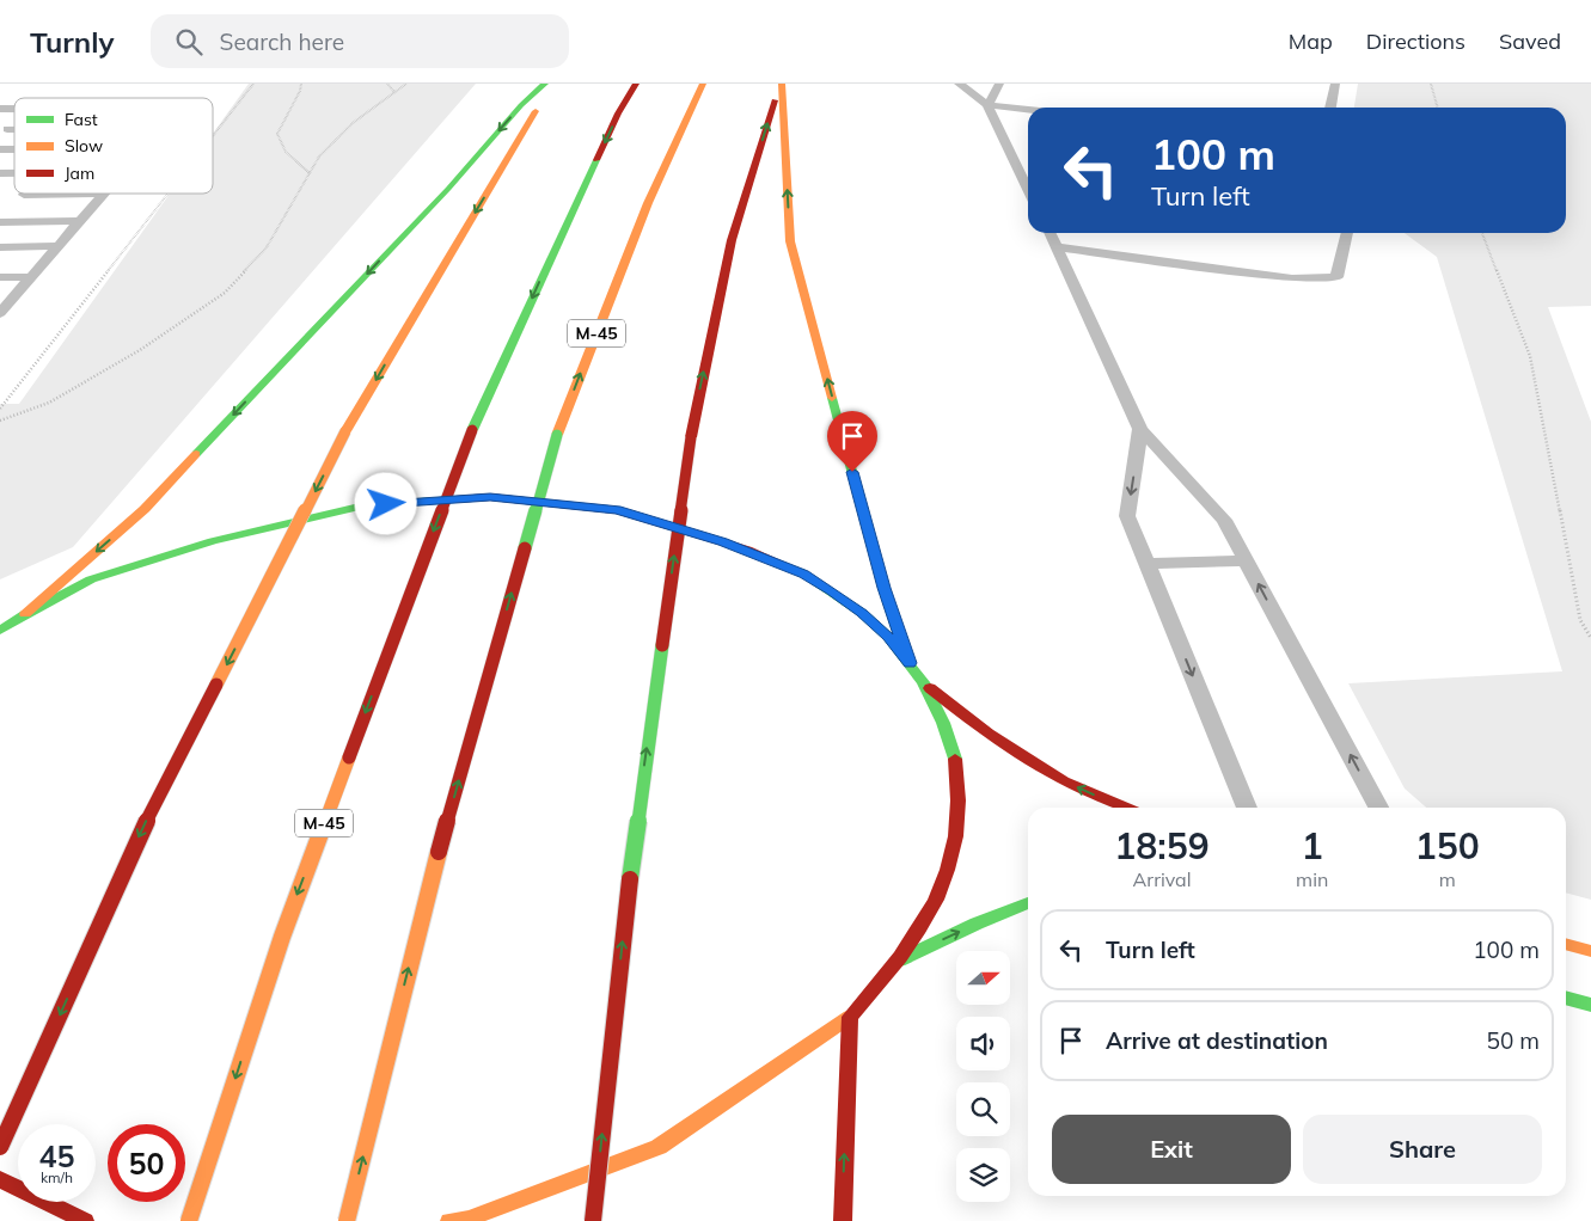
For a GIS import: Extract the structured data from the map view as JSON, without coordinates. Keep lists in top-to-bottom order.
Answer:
{
  "streets": {
    "main road": ["M-45"]
  },
  "legend": ["Fast", "Slow", "Jam"],
  "north": "right",
  "page": {
    "header": "Turnly",
    "search": "Search here",
    "nav": ["Map", "Directions", "Saved"],
    "turn": ["100 m", "Turn left"],
    "eta": [
      "18:59",
      "Arrival",
      "1",
      "min",
      "150",
      "m"
    ],
    "list": [
      {
        "name": "Turn left",
        "value": "100 m"
      },
      {
        "name": "Arrive at destination",
        "value": "50 m"
      }
    ],
    "buttons": ["Exit", "Share"],
    "speed": "45 km/h",
    "limit": "50"
  }
}
